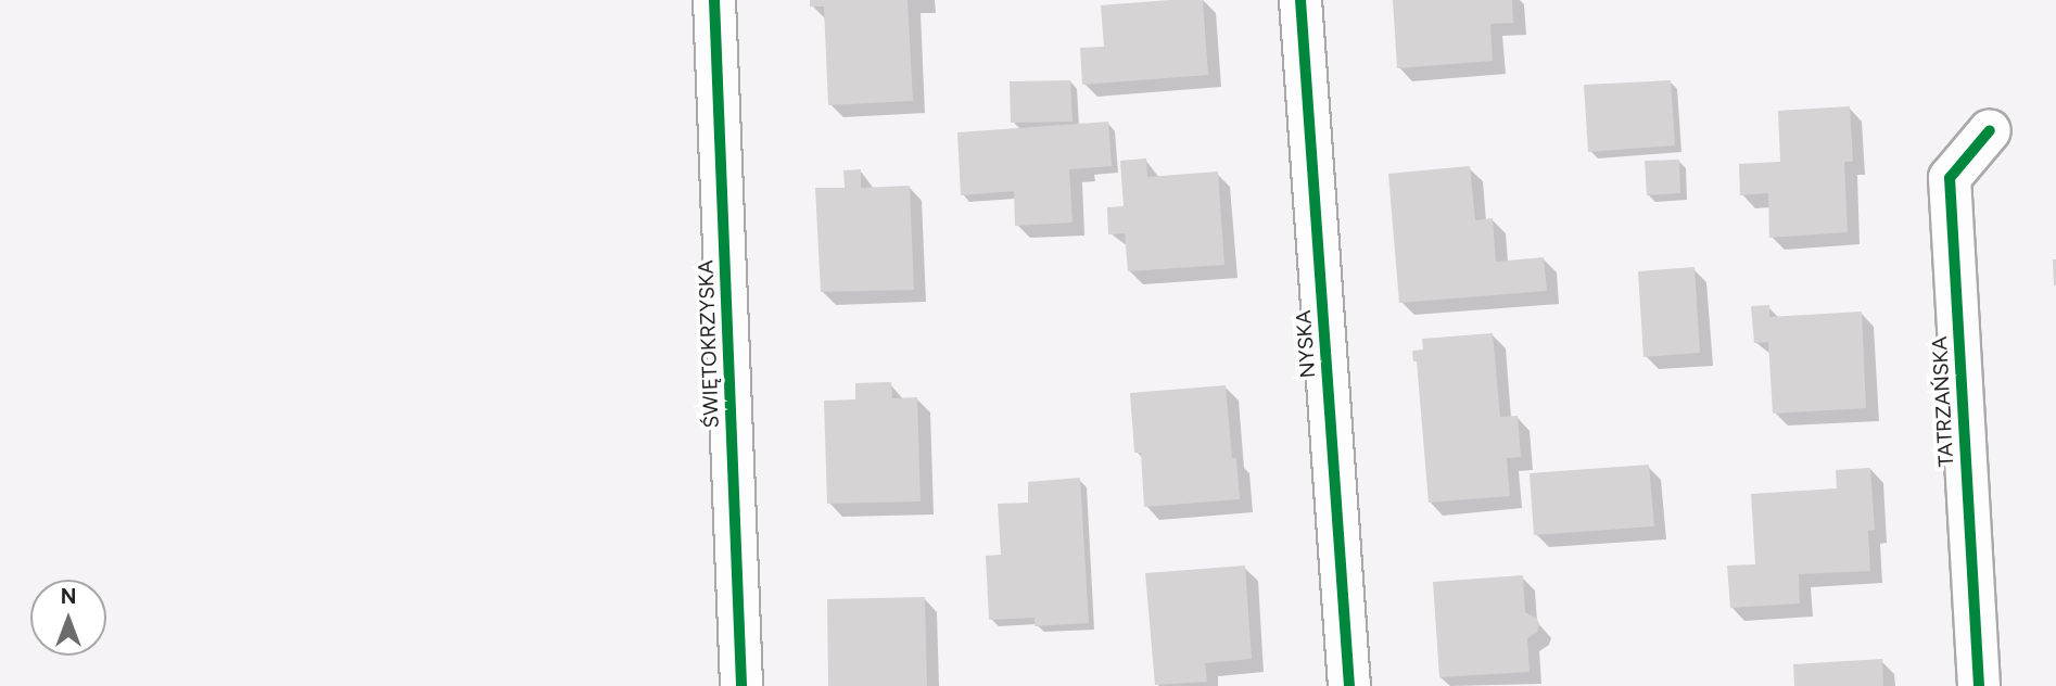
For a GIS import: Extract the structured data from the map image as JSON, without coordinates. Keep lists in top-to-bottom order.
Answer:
{
  "streets": {
    "street": ["ŚWIĘTOKRZYSKA", "NYSKA", "TATRZAŃSKA"]
  },
  "north": "top"
}
